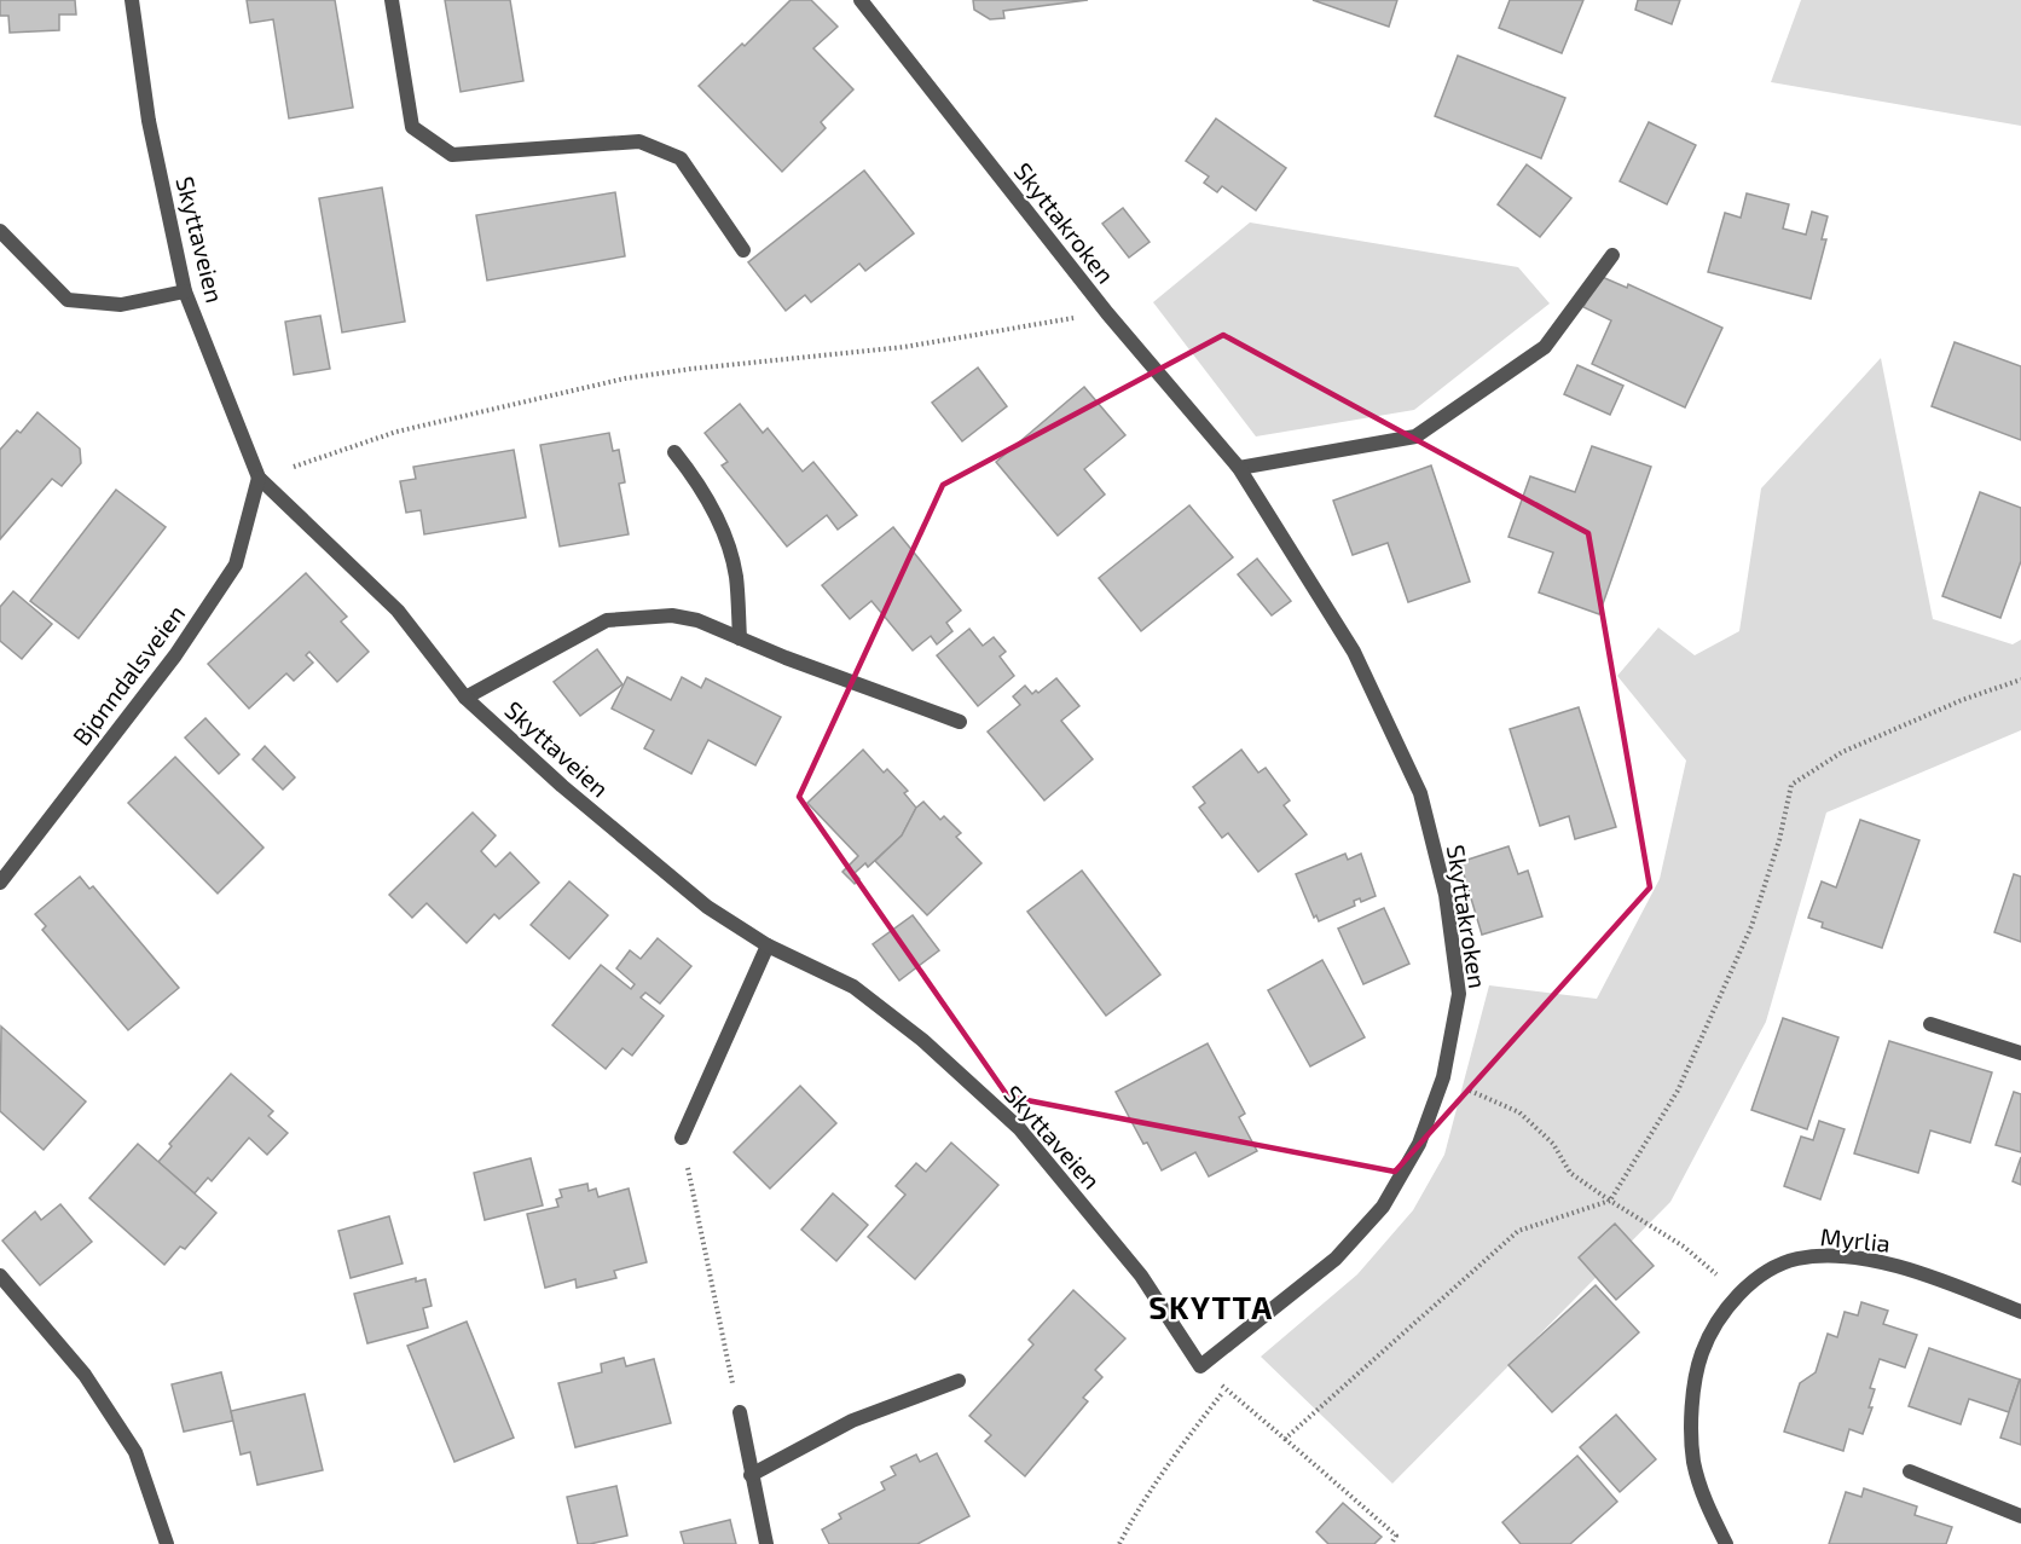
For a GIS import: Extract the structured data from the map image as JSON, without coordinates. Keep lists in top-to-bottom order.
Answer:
{
  "streets": {
    "street": [
      "Skyttakroken",
      "Skyttaveien",
      "Bjønndalsveien",
      "Myrlia"
    ]
  },
  "crossings": [
    ["Skyttakroken", "Skyttaveien"],
    ["Skyttaveien", "Bjønndalsveien"]
  ],
  "districts": ["SKYTTA"]
}
